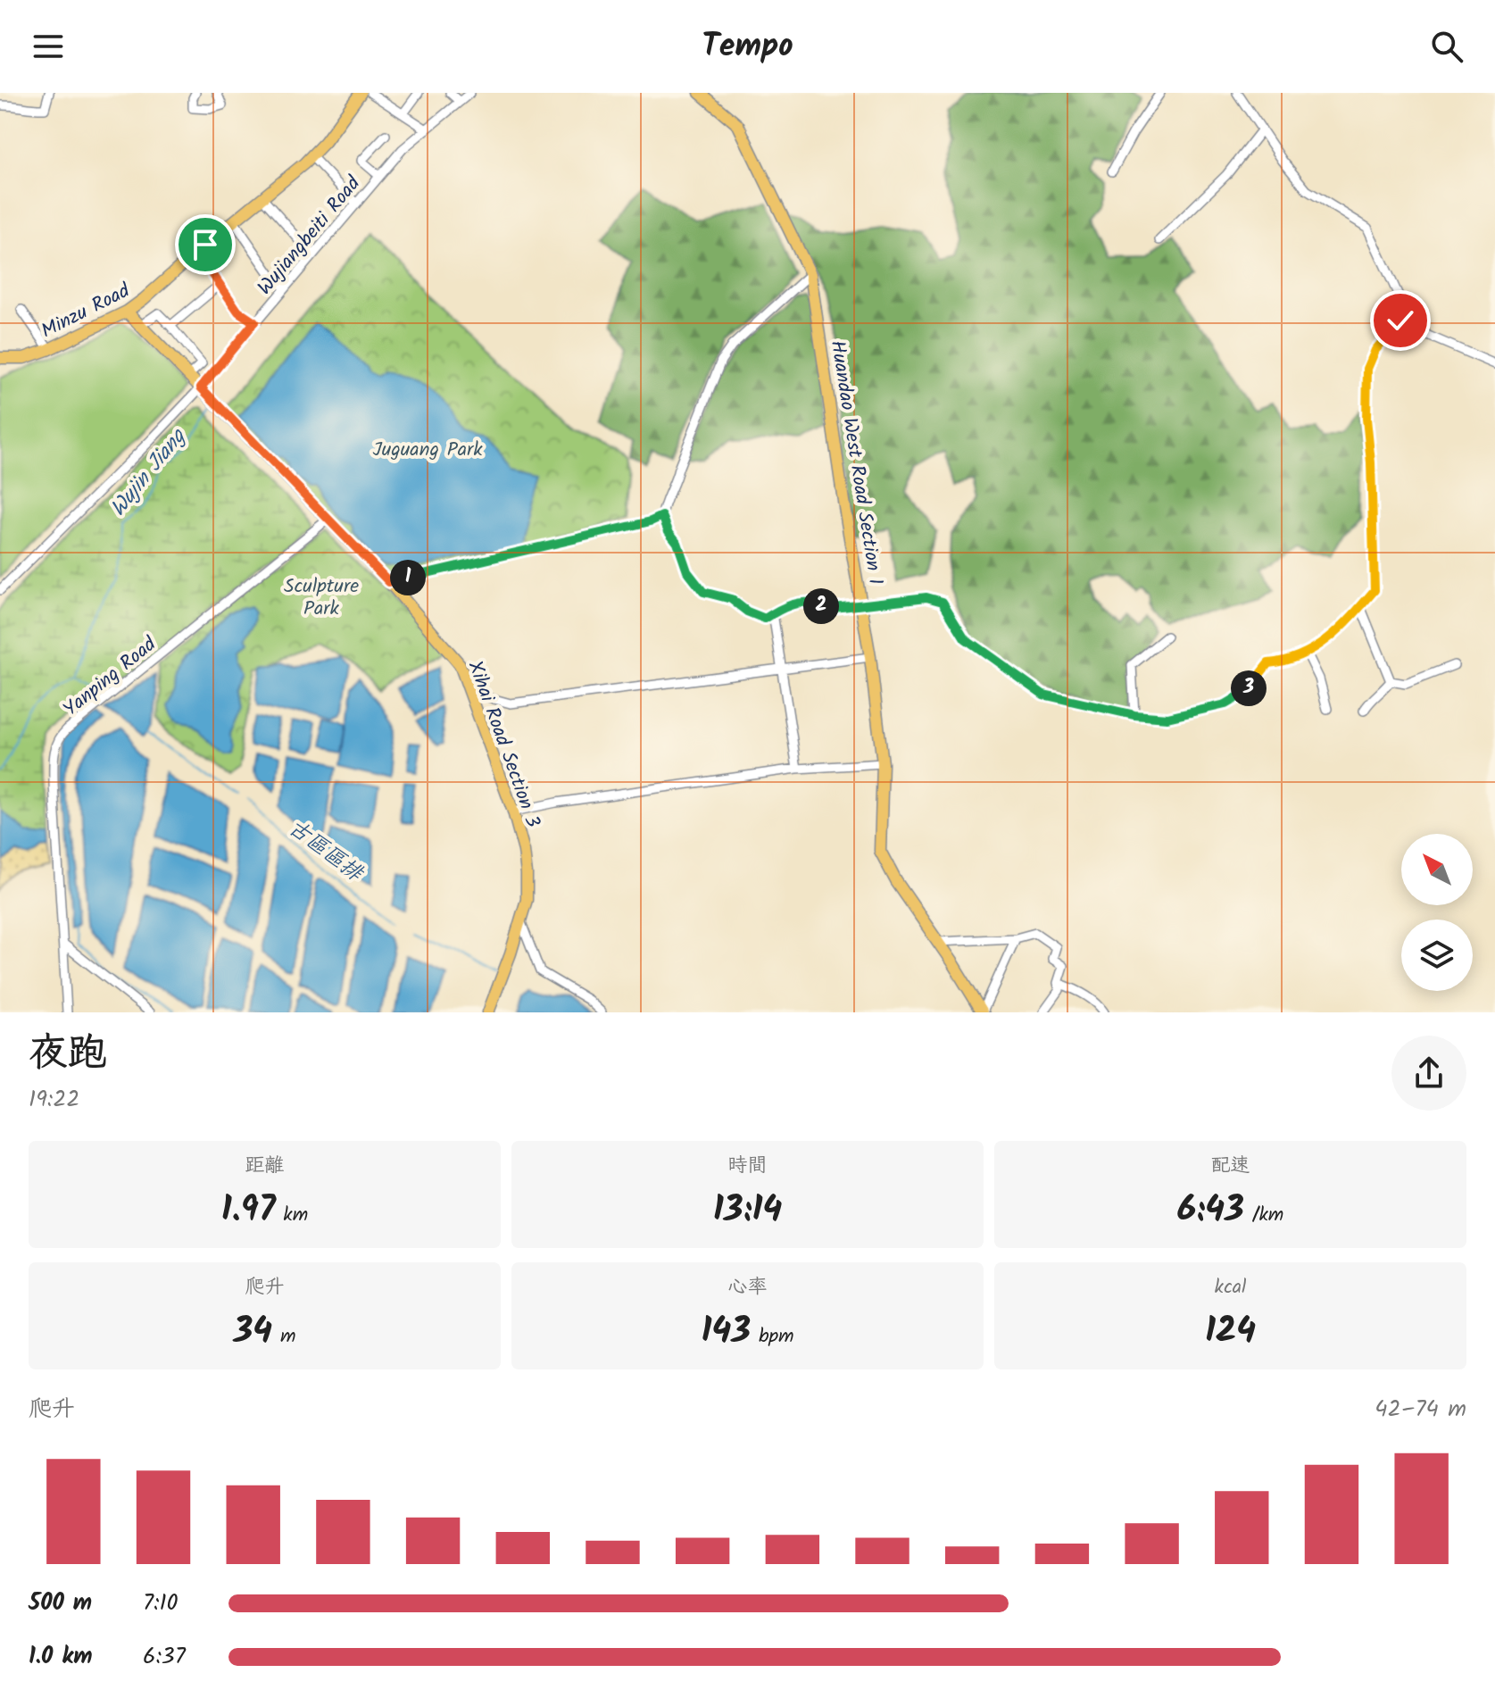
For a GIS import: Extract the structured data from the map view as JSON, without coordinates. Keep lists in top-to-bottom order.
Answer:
{
  "streets": {
    "main road": ["Minzu Road", "Huandao West Road Section 1", "Xihai Road Section 3"],
    "street": ["Wujiangbeiti Road", "Yanping Road"]
  },
  "crossings": [
    ["Wujiangbeiti Road", "Xihai Road Section 3"],
    ["Minzu Road", "Xihai Road Section 3"],
    ["Yanping Road", "Xihai Road Section 3"]
  ],
  "water": ["Wujin Jiang", "古區區排"],
  "parks": ["Juguang Park", "Sculpture Park"],
  "north": "top left",
  "page": {
    "header": "Tempo",
    "pins": ["1", "2", "3"],
    "heading": ["夜跑", "19:22"],
    "stats": [
      ["距離", "1.97 km"],
      ["時間", "13:14"],
      ["配速", "6:43 /km"],
      ["爬升", "34 m"],
      ["心率", "143 bpm"],
      ["kcal", "124"]
    ],
    "chart": ["爬升", "42–74 m"],
    "list": [
      {
        "name": "500 m",
        "note": "7:10"
      },
      {
        "name": "1.0 km",
        "note": "6:37"
      }
    ]
  }
}
